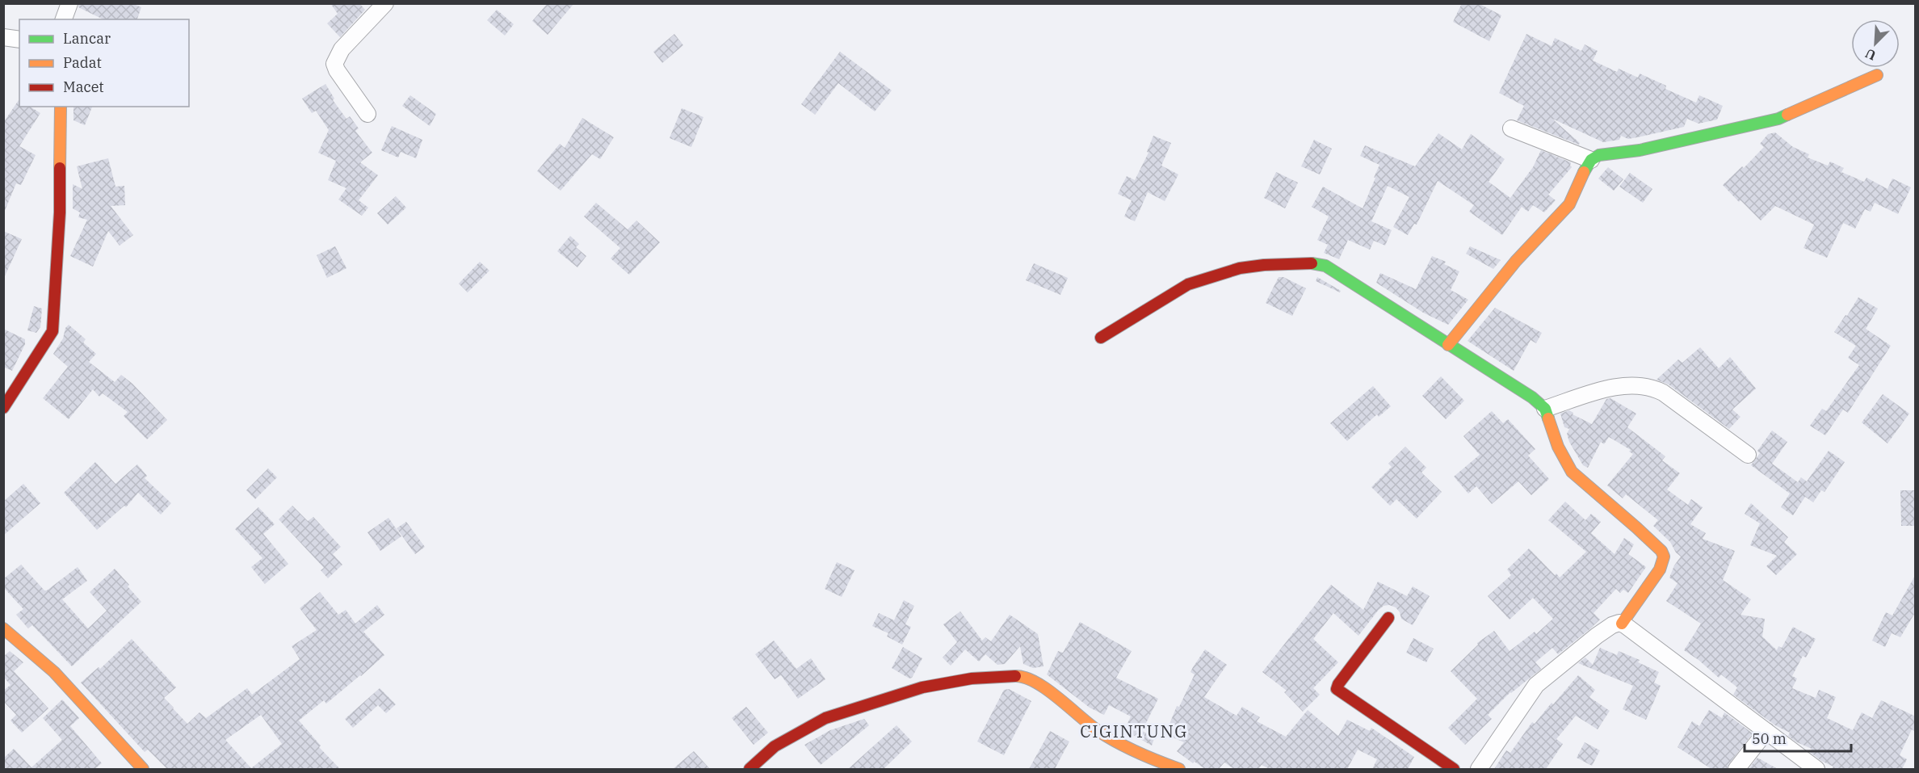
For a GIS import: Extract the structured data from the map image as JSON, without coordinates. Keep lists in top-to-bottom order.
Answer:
{
  "districts": ["CIGINTUNG"],
  "legend": ["Lancar", "Padat", "Macet"],
  "scale_bar": "50 m",
  "north": "bottom left"
}
